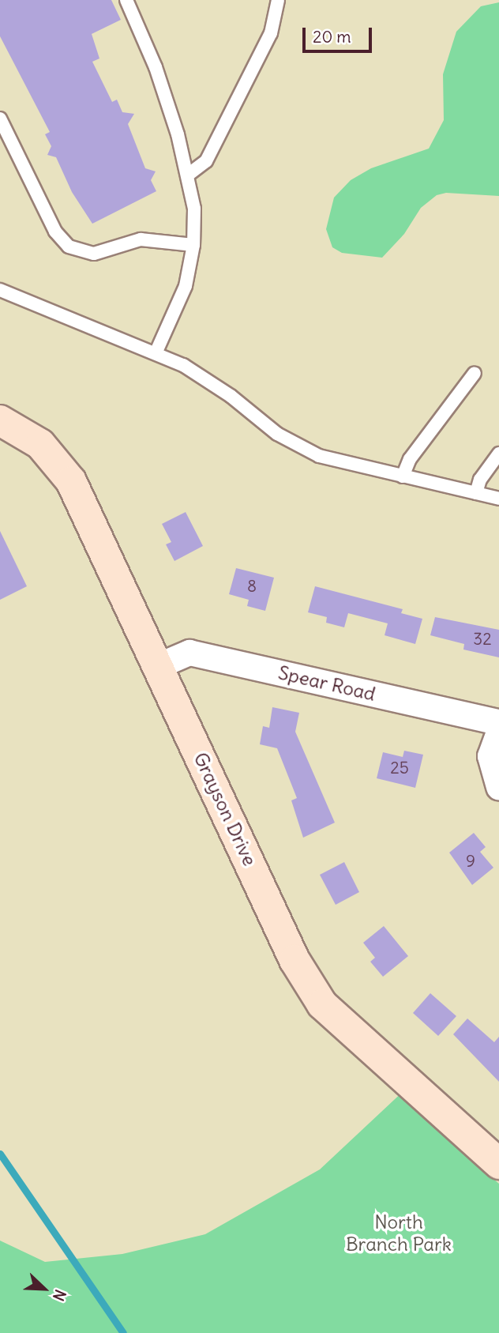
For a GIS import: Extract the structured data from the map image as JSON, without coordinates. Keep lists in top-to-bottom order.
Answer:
{
  "streets": {
    "street": ["Spear Road", "Grayson Drive"]
  },
  "crossings": [
    ["Spear Road", "Grayson Drive"]
  ],
  "parks": ["North Branch Park"],
  "house_numbers": [
    "8",
    "32",
    "25",
    "9"
  ],
  "scale_bar": "20 m",
  "north": "bottom right"
}
